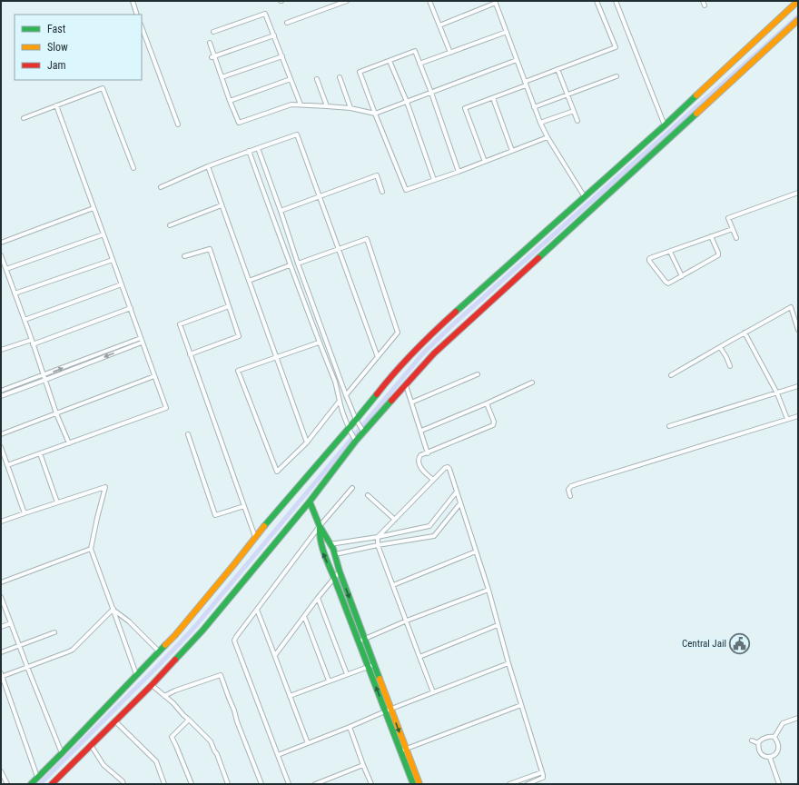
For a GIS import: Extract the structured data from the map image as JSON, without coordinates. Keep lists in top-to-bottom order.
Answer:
{
  "places": {
    "public building": ["Central Jail"]
  },
  "legend": ["Fast", "Slow", "Jam"]
}
